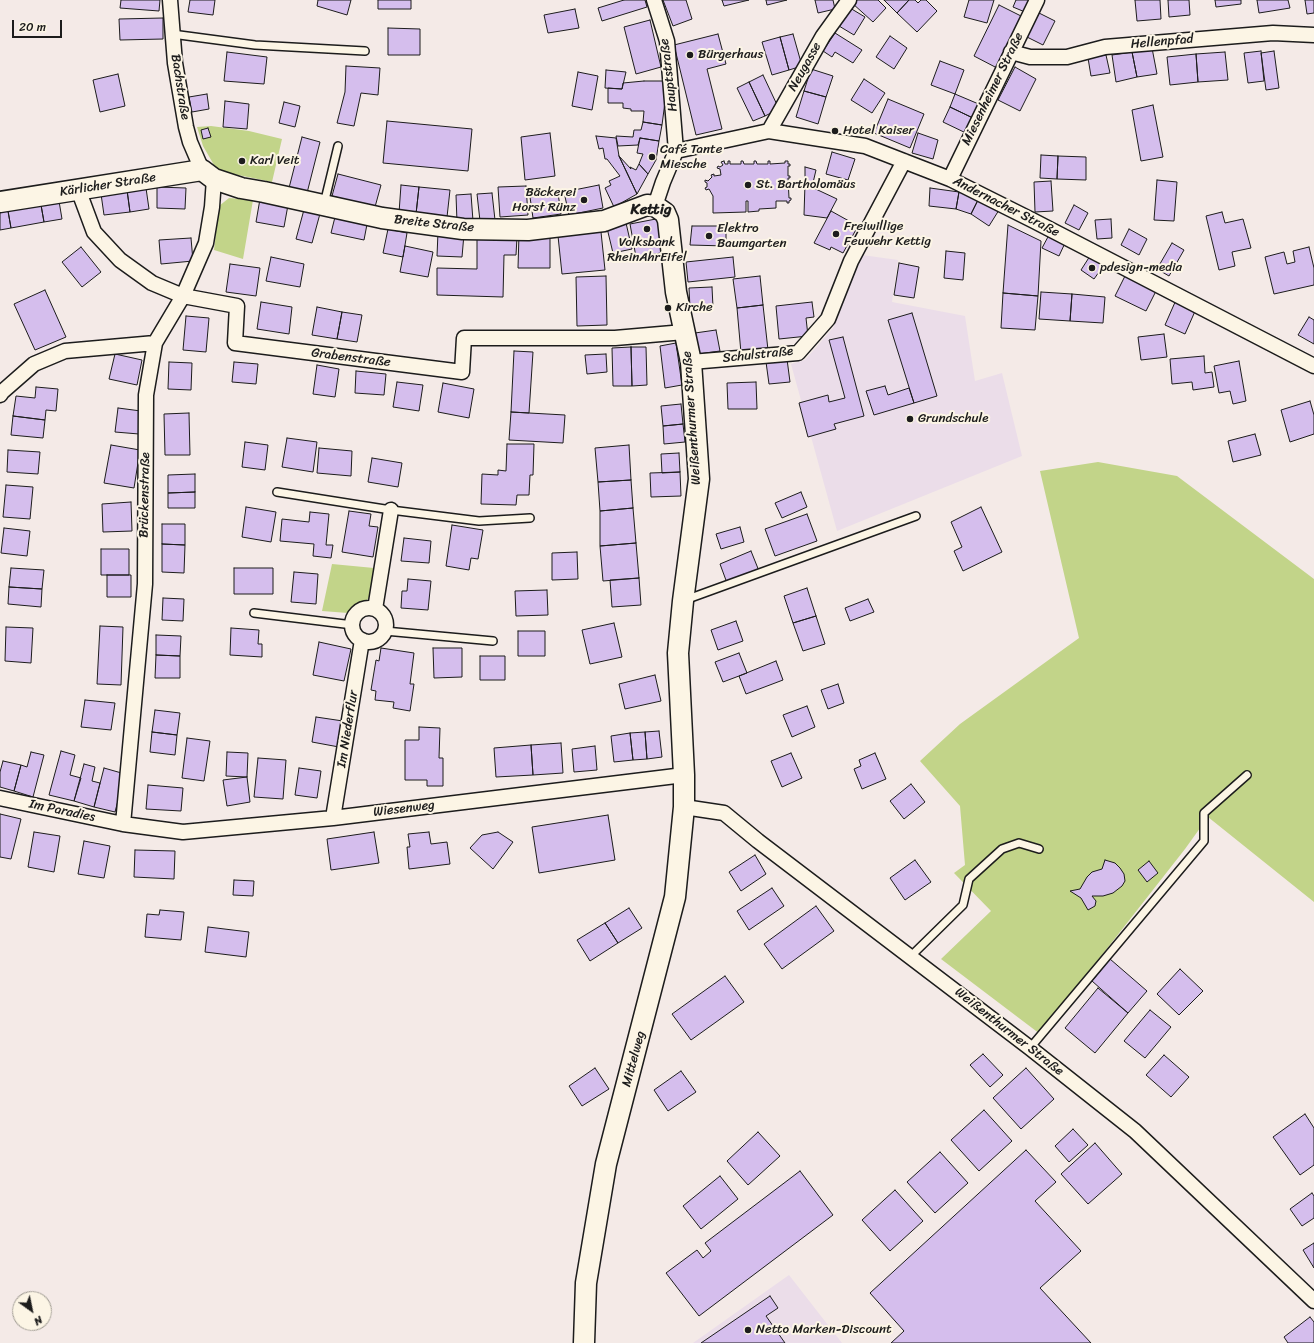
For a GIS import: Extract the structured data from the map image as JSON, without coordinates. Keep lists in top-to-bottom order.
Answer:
{
  "streets": {
    "street": [
      "Hellenpfad",
      "Neugasse",
      "Hauptstraße",
      "Bachstraße",
      "Miesenheimer Straße",
      "Kärlicher Straße",
      "Andernacher Straße",
      "Breite Straße",
      "Schulstraße",
      "Grabenstraße",
      "Weißenthurmer Straße",
      "Brückenstraße",
      "Im Niederflur",
      "Wiesenweg",
      "Im Paradies",
      "Mittelweg"
    ]
  },
  "crossings": [
    ["Hellenpfad", "Miesenheimer Straße"],
    ["Neugasse", "Andernacher Straße"],
    ["Hauptstraße", "Andernacher Straße"],
    ["Bachstraße", "Kärlicher Straße"],
    ["Bachstraße", "Breite Straße"],
    ["Bachstraße", "Brückenstraße"],
    ["Miesenheimer Straße", "Andernacher Straße"],
    ["Kärlicher Straße", "Breite Straße"],
    ["Kärlicher Straße", "Grabenstraße"],
    ["Kärlicher Straße", "Brückenstraße"],
    ["Andernacher Straße", "Schulstraße"],
    ["Breite Straße", "Weißenthurmer Straße"],
    ["Breite Straße", "Brückenstraße"],
    ["Schulstraße", "Weißenthurmer Straße"],
    ["Grabenstraße", "Weißenthurmer Straße"],
    ["Grabenstraße", "Brückenstraße"],
    ["Weißenthurmer Straße", "Wiesenweg"],
    ["Weißenthurmer Straße", "Mittelweg"],
    ["Brückenstraße", "Wiesenweg"],
    ["Brückenstraße", "Im Paradies"],
    ["Im Niederflur", "Wiesenweg"],
    ["Wiesenweg", "Im Paradies"],
    ["Wiesenweg", "Mittelweg"]
  ],
  "districts": ["Kettig"],
  "places": [
    "Bürgerhaus",
    "Hotel Kaiser",
    "Café Tante Miesche",
    "Karl Veit",
    "St. Bartholomäus",
    "Bäckerei Horst Rünz",
    "Volksbank RheinAhrEifel",
    "Freiwillige Feuwehr Kettig",
    "Elektro Baumgarten",
    "pdesign-media",
    "Kirche",
    "Grundschule",
    "Netto Marken-Discount"
  ],
  "scale_bar": "20 m",
  "north": "bottom right"
}
